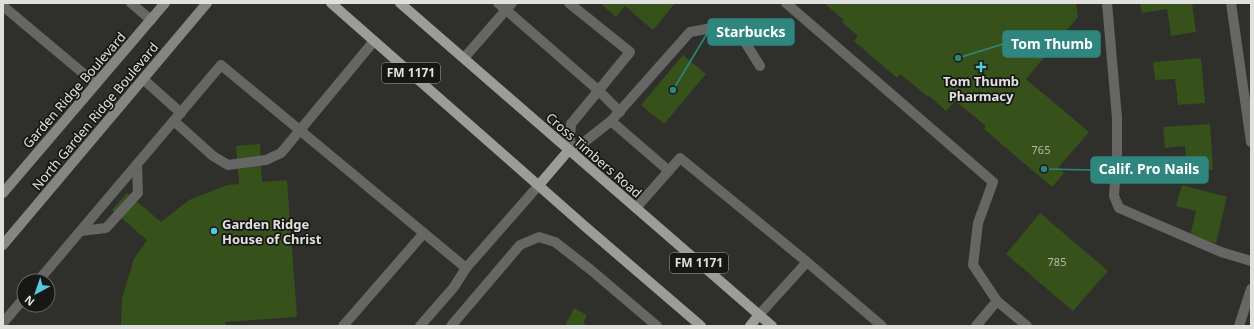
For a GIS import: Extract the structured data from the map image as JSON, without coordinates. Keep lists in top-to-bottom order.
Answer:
{
  "streets": {
    "main road": [
      "FM 1171",
      "Garden Ridge Boulevard",
      "North Garden Ridge Boulevard",
      "Cross Timbers Road"
    ]
  },
  "places": {
    "other": [
      "Tom Thumb",
      "Starbucks",
      "Calif. Pro Nails",
      "Garden Ridge House of Christ"
    ],
    "health": ["Tom Thumb Pharmacy"]
  },
  "house_numbers": ["765", "785"],
  "north": "bottom left"
}
